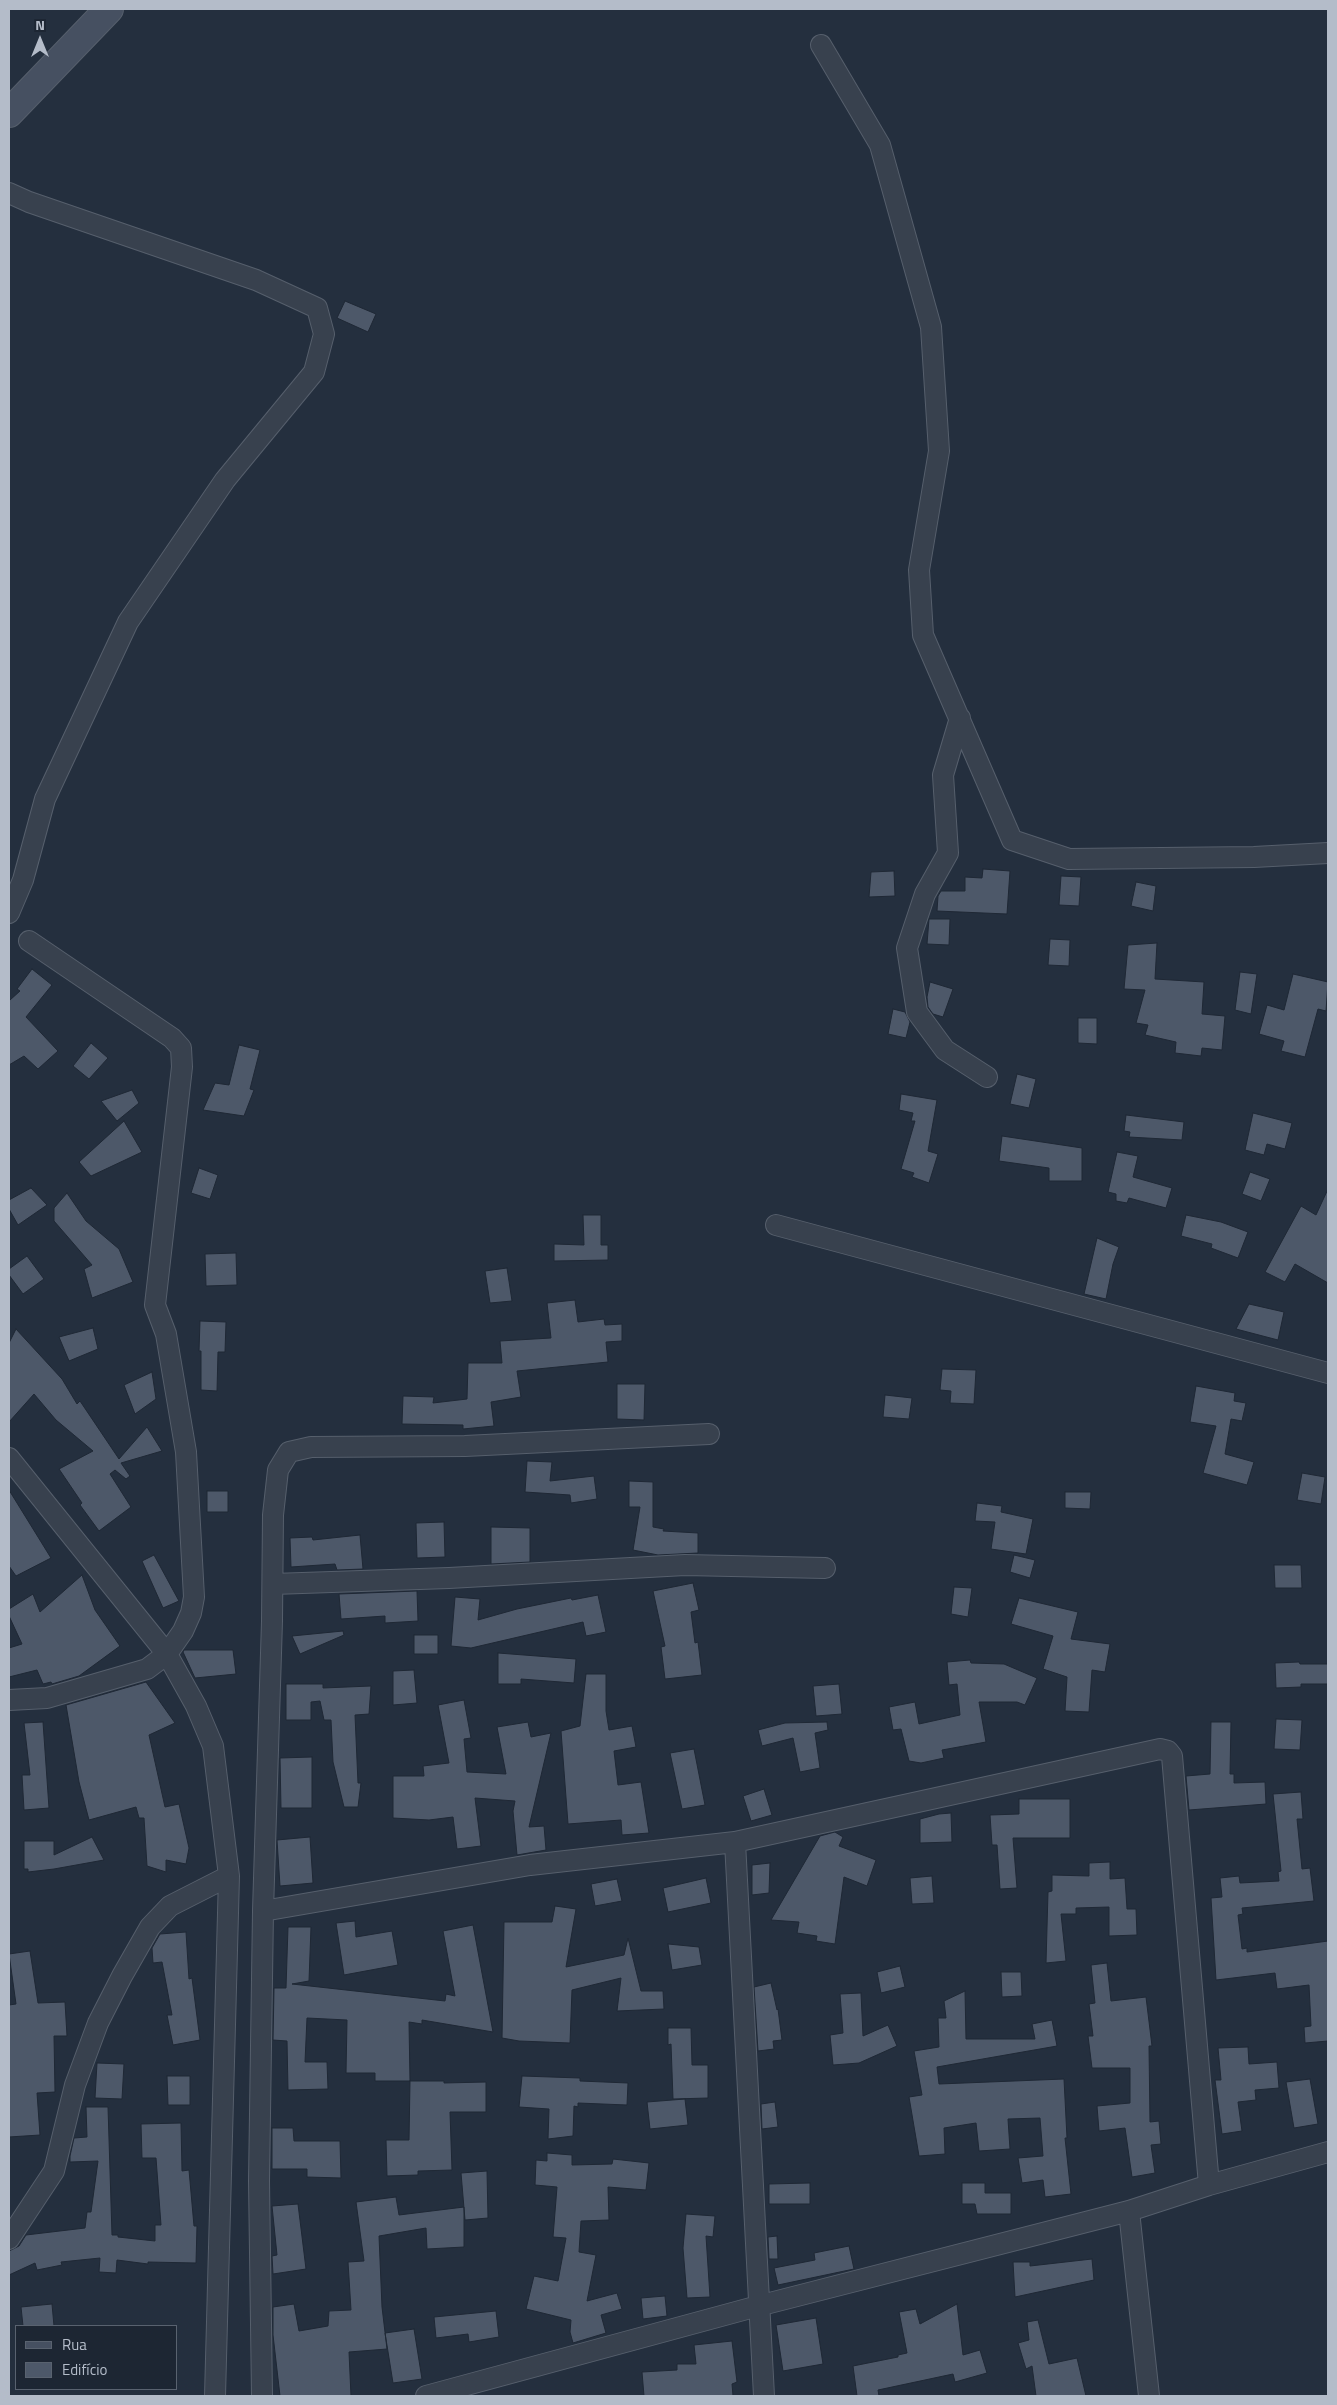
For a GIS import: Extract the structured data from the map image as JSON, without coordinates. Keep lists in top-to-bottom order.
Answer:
{
  "legend": ["Rua", "Edifício"],
  "north": "top"
}
